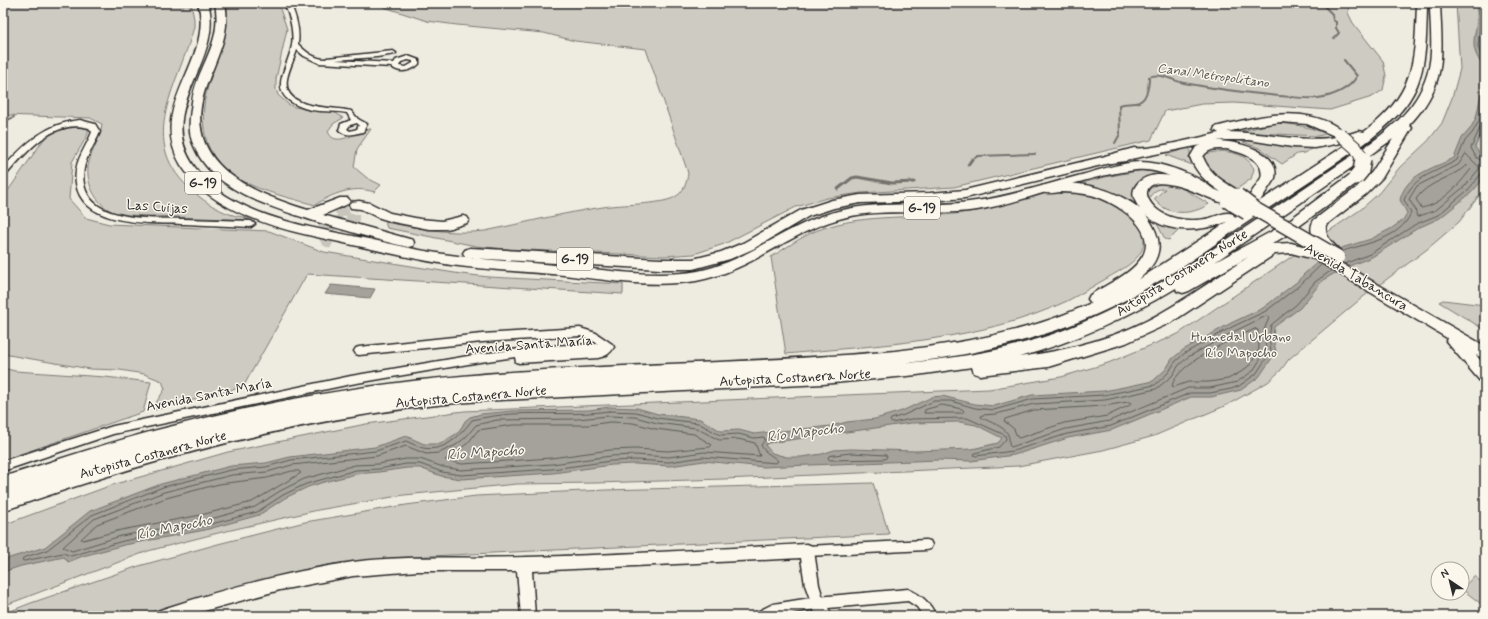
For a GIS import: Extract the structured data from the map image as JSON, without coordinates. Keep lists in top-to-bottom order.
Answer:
{
  "streets": {
    "highway": ["Autopista Costanera Norte"],
    "main road": ["G-19", "Avenida Tabancura"],
    "street": ["Las Cuijas", "Avenida Santa María"]
  },
  "crossings": [
    ["G-19", "Avenida Tabancura"]
  ],
  "water": ["Canal Metropolitano", "Río Mapocho"],
  "parks": ["Humedal Urbano Río Mapocho"],
  "north": "top left"
}
